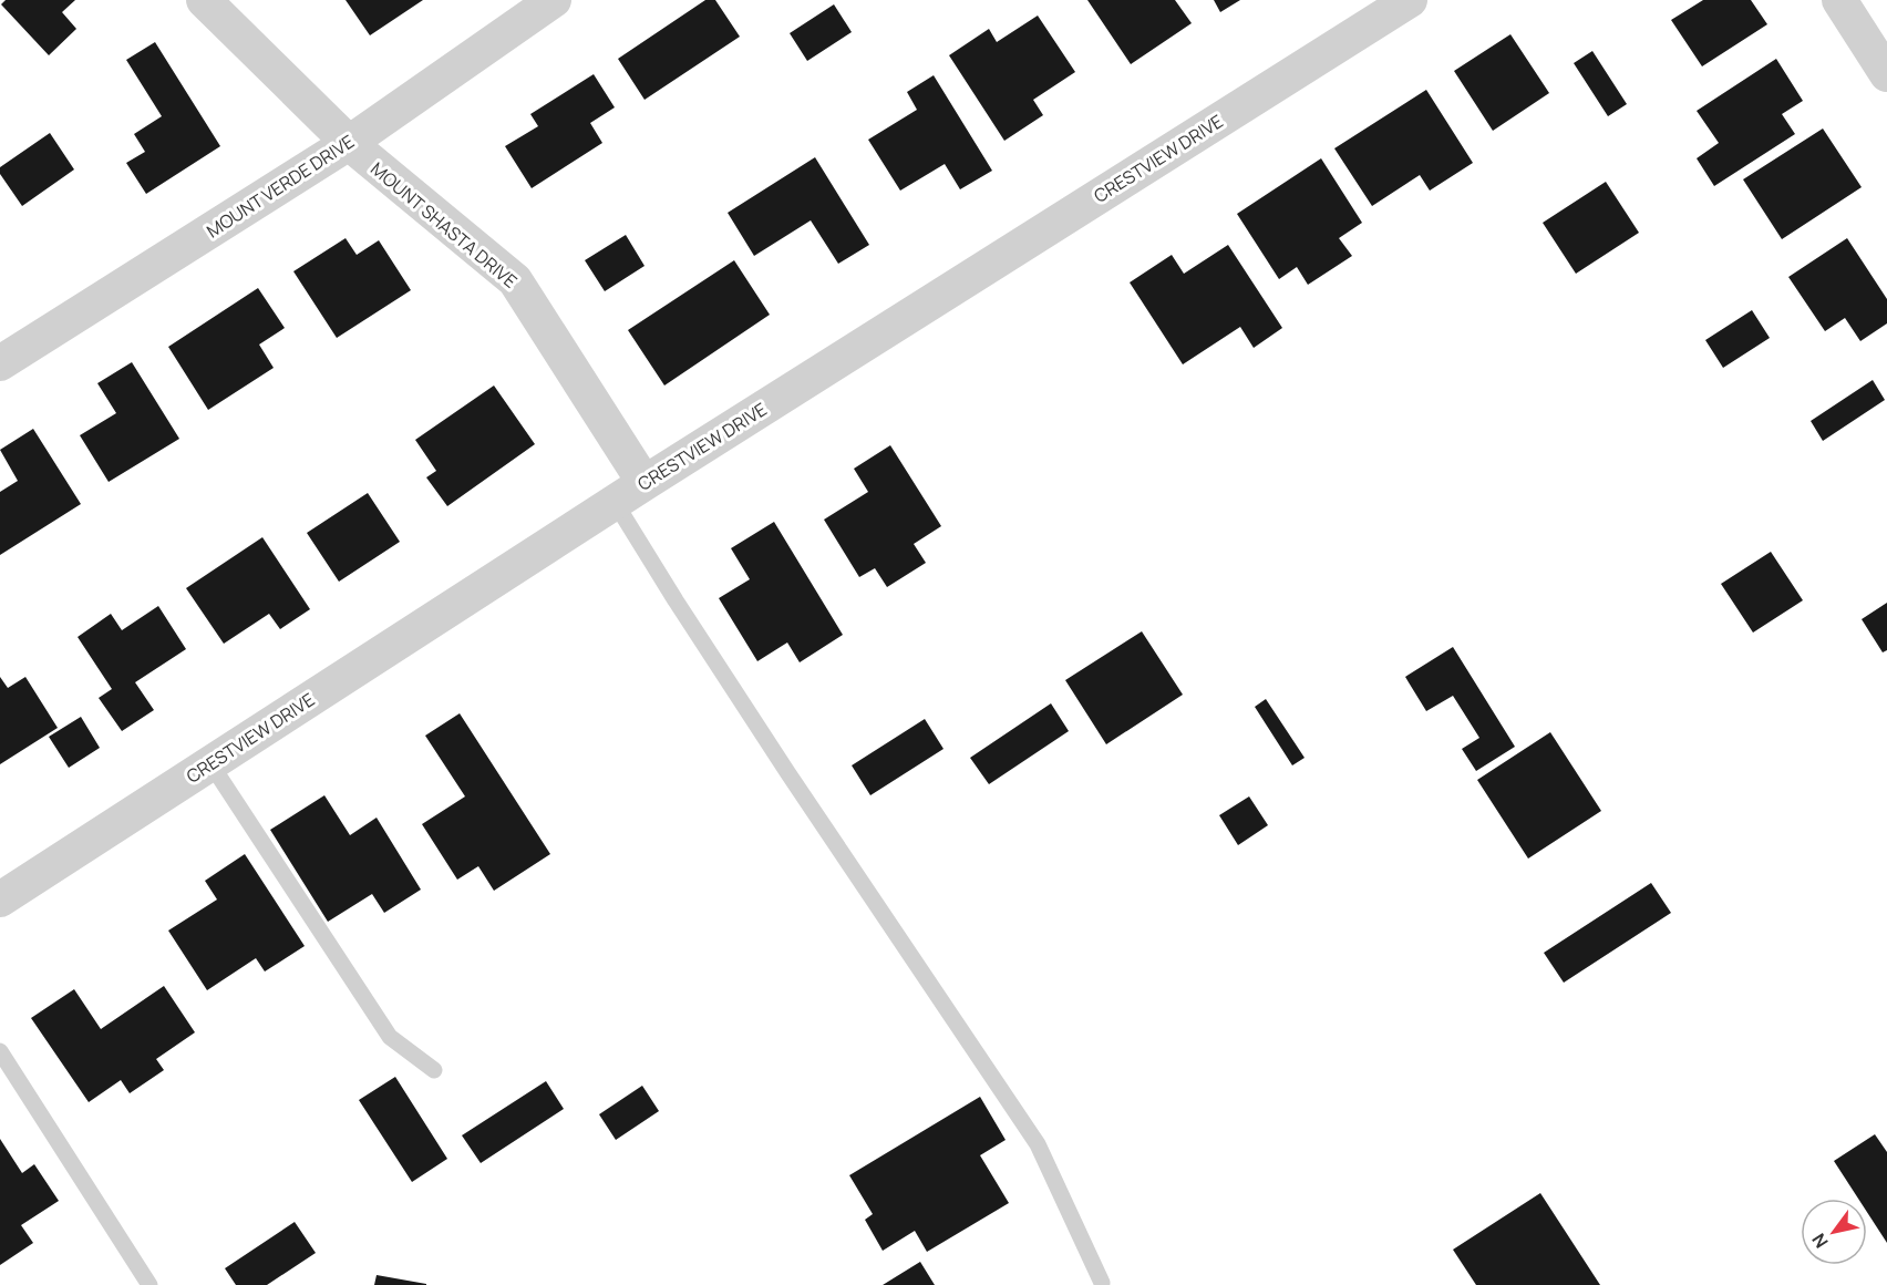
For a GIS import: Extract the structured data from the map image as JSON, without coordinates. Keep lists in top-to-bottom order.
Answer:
{
  "streets": {
    "street": ["CRESTVIEW DRIVE", "MOUNT VERDE DRIVE", "MOUNT SHASTA DRIVE"]
  },
  "crossings": [
    ["CRESTVIEW DRIVE", "MOUNT SHASTA DRIVE"],
    ["MOUNT VERDE DRIVE", "MOUNT SHASTA DRIVE"]
  ],
  "north": "bottom left"
}
